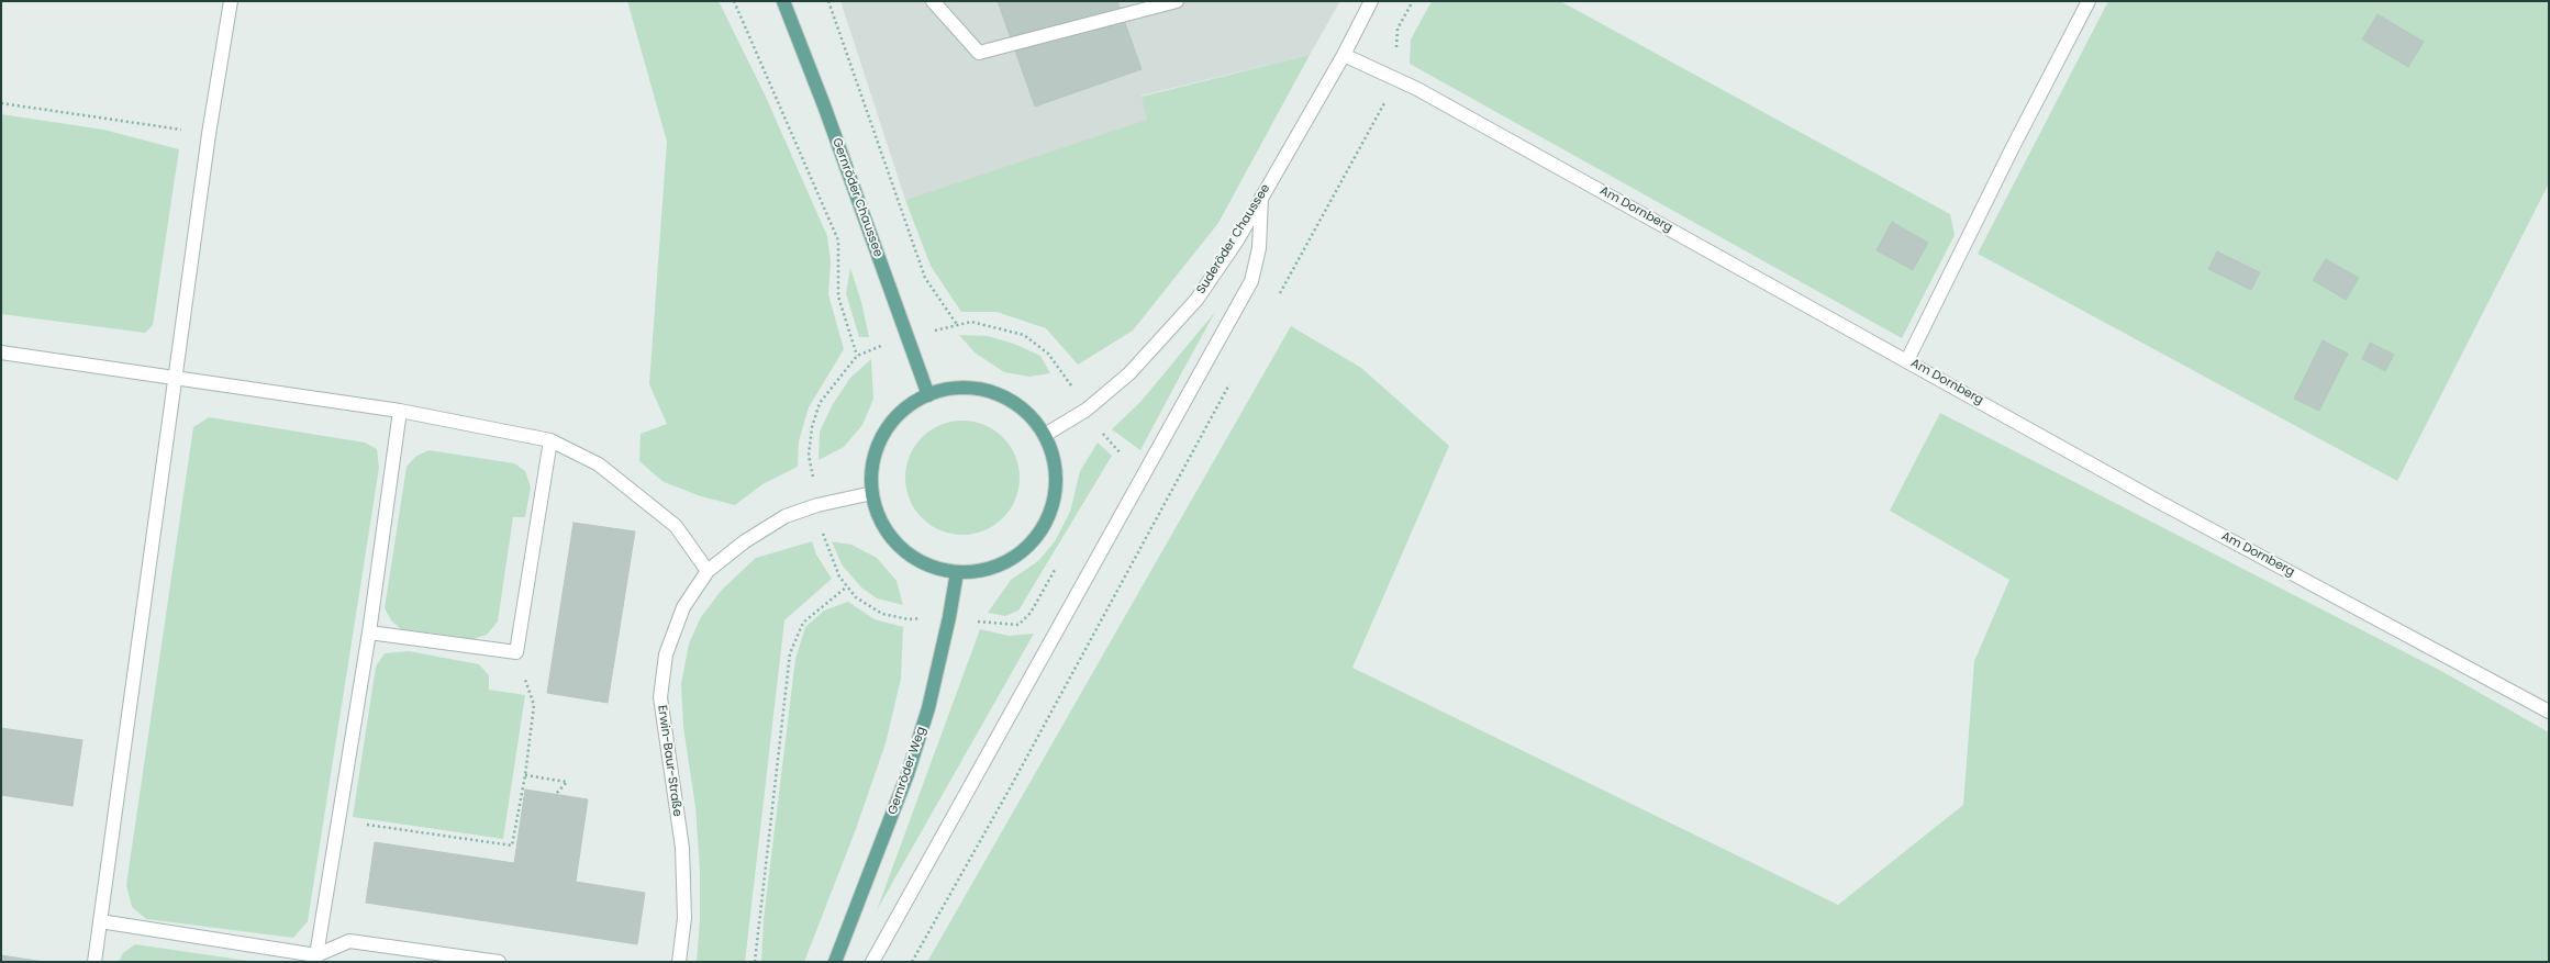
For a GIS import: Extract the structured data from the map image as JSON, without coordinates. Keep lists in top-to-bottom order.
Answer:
{
  "streets": {
    "main road": ["Gernröder Chaussee", "Gernröder Weg"],
    "street": ["Am Dornberg", "Suderöder Chaussee", "Erwin-Baur-Straße"]
  },
  "crossings": [
    ["Am Dornberg", "Suderöder Chaussee"]
  ]
}
